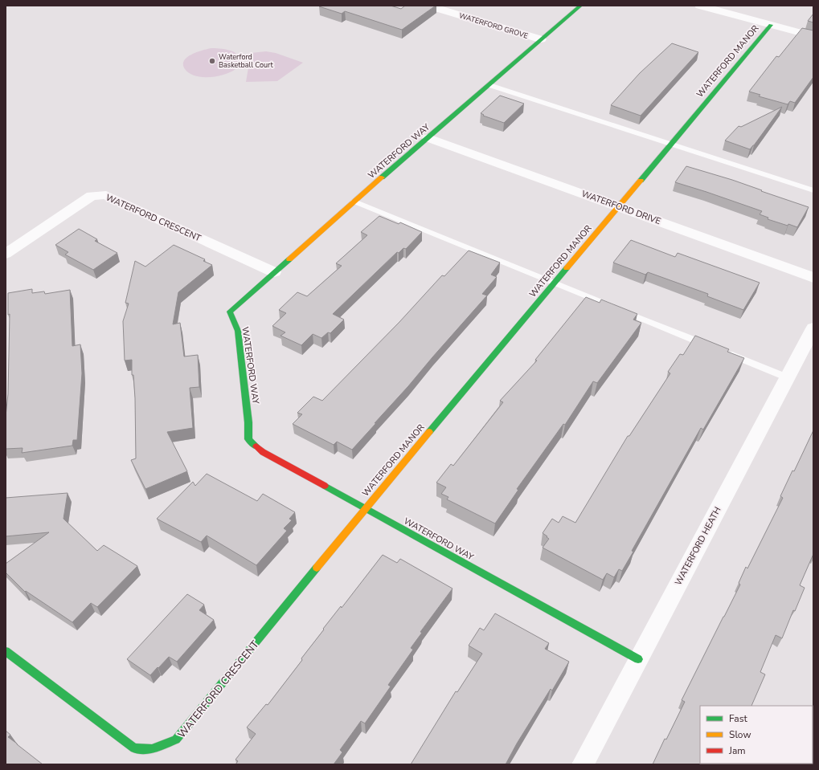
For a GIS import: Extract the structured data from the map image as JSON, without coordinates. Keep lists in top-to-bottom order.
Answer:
{
  "streets": {
    "street": [
      "WATERFORD GROVE",
      "WATERFORD MANOR",
      "WATERFORD WAY",
      "WATERFORD DRIVE",
      "WATERFORD CRESCENT",
      "WATERFORD HEATH"
    ]
  },
  "crossings": [
    ["WATERFORD GROVE", "WATERFORD WAY"],
    ["WATERFORD MANOR", "WATERFORD WAY"],
    ["WATERFORD MANOR", "WATERFORD DRIVE"],
    ["WATERFORD MANOR", "WATERFORD CRESCENT"],
    ["WATERFORD WAY", "WATERFORD DRIVE"],
    ["WATERFORD WAY", "WATERFORD CRESCENT"],
    ["WATERFORD WAY", "WATERFORD HEATH"]
  ],
  "places": ["Waterford Basketball Court"],
  "legend": ["Fast", "Slow", "Jam"]
}
